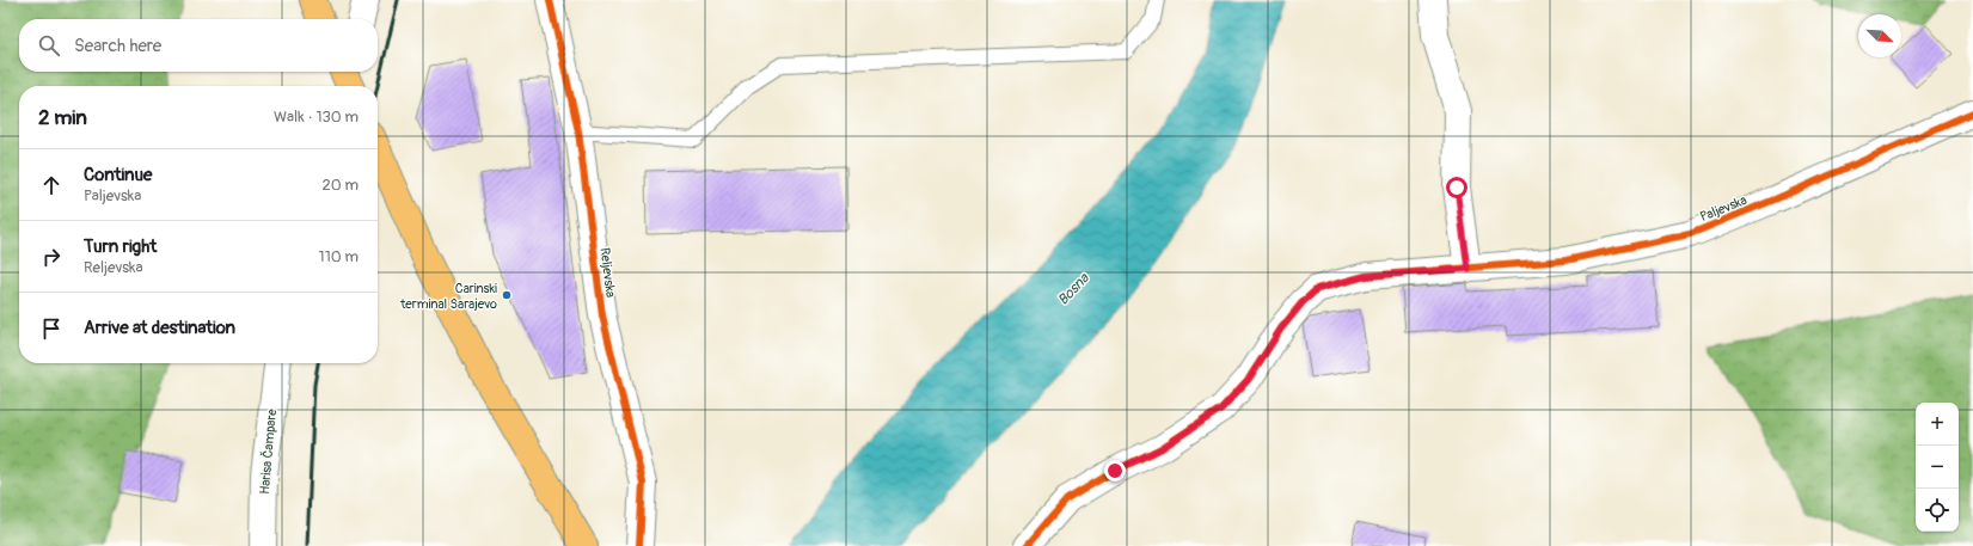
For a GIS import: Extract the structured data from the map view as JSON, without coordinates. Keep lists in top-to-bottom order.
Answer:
{
  "streets": {
    "street": ["Paljevska", "Reljevska", "Harisa Čampare"]
  },
  "water": ["Bosna"],
  "places": ["Carinski terminal Sarajevo"],
  "north": "bottom right",
  "page": {
    "search": "Search here",
    "heading": ["2 min", "Walk · 130 m"],
    "list": [
      ["Continue", "Paljevska", "20 m"],
      ["Turn right", "Reljevska", "110 m"],
      "Arrive at destination"
    ],
    "map_buttons": ["+", "−"]
  }
}
